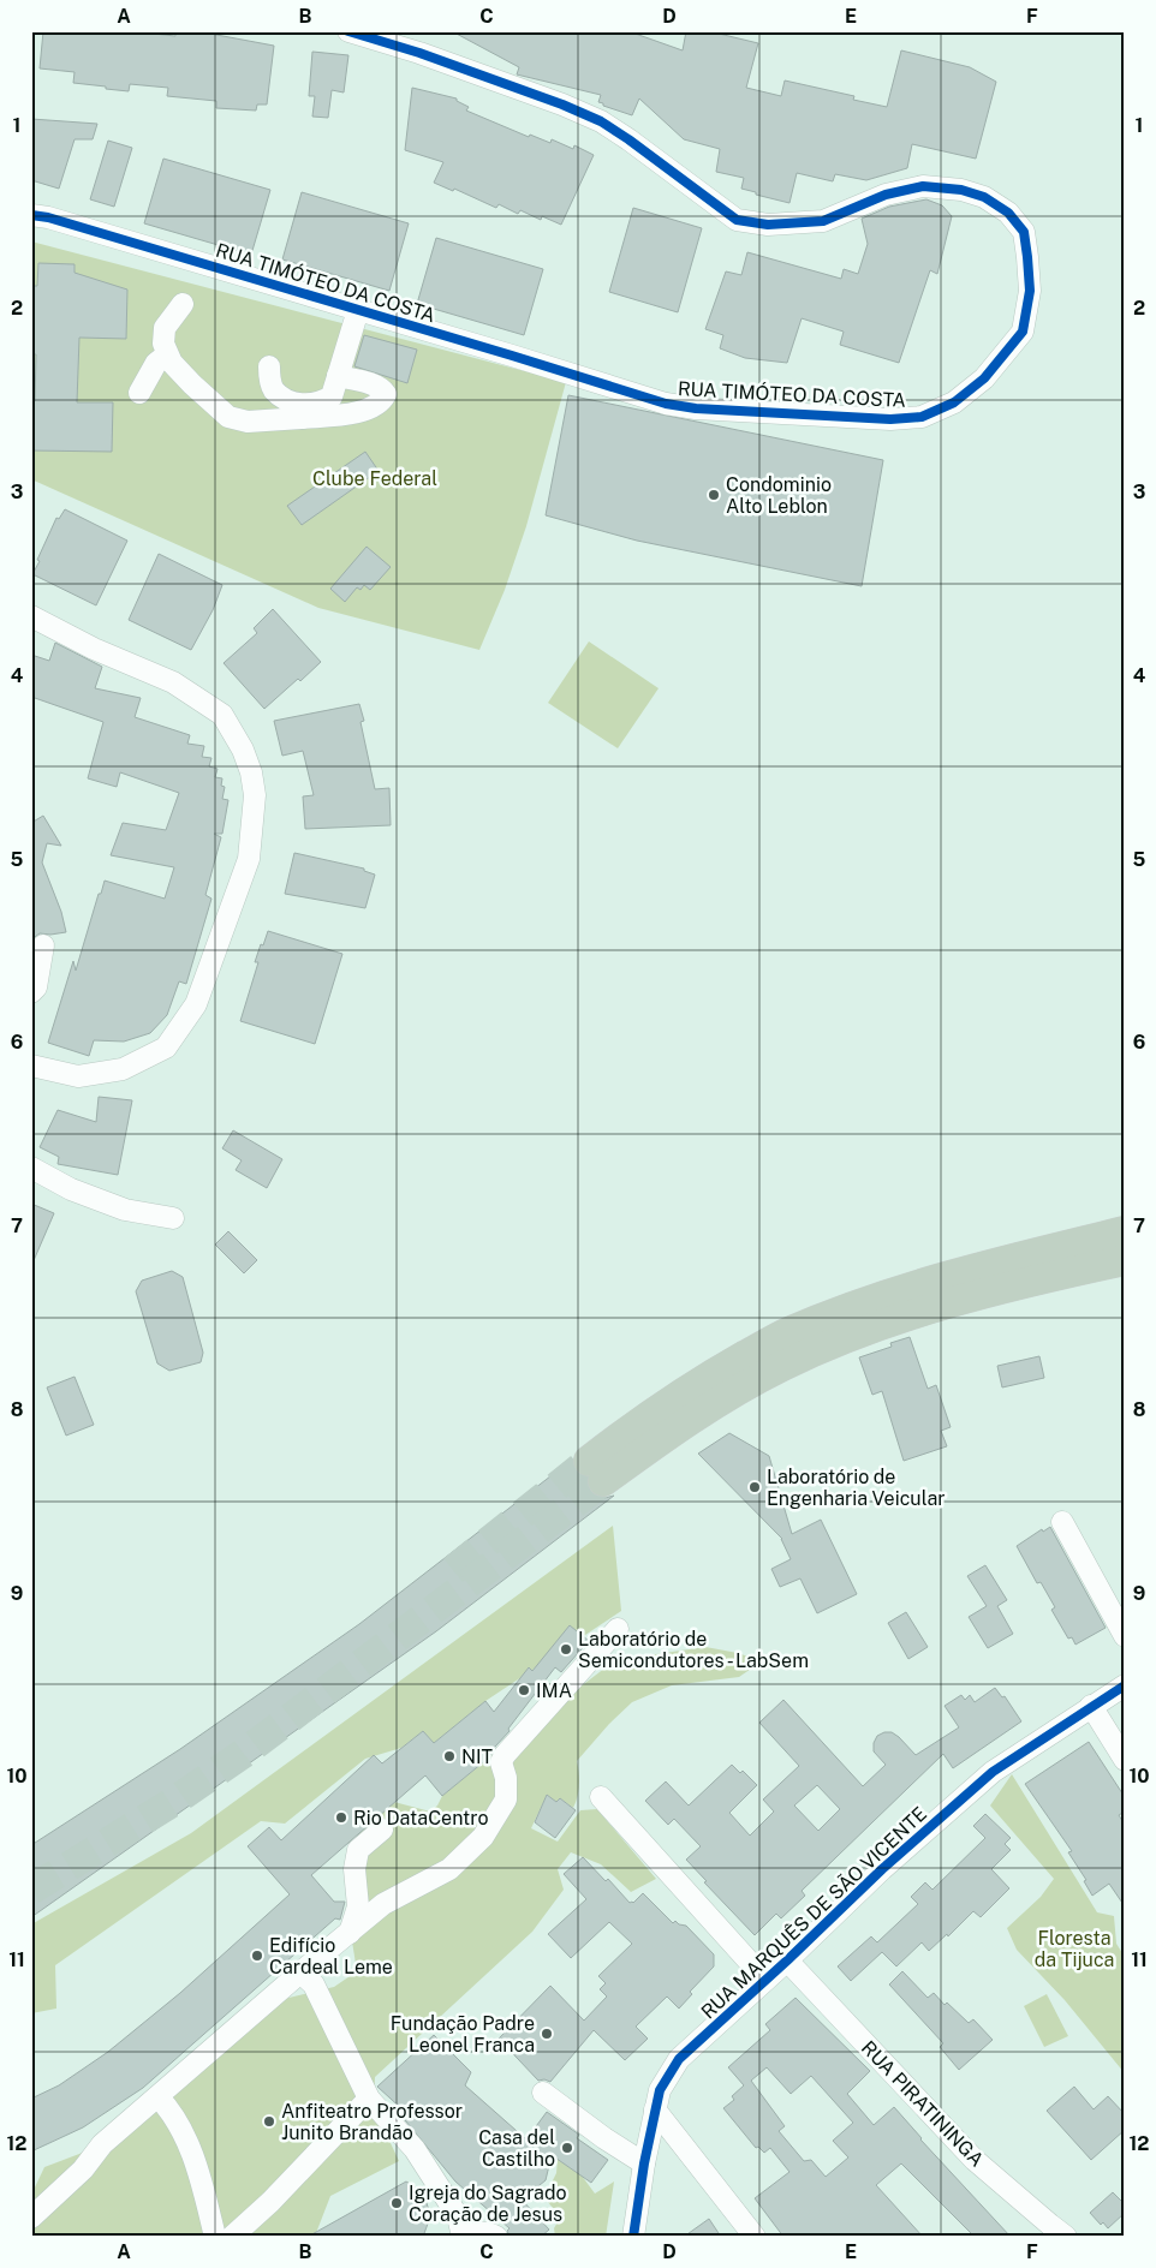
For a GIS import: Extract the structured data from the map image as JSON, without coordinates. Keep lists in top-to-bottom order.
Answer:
{
  "streets": {
    "street": ["RUA TIMÓTEO DA COSTA", "RUA MARQUÊS DE SÃO VICENTE", "RUA PIRATININGA"]
  },
  "crossings": [
    ["RUA MARQUÊS DE SÃO VICENTE", "RUA PIRATININGA"]
  ],
  "parks": ["Clube Federal", "Floresta da Tijuca"],
  "places": [
    "Condominio Alto Leblon",
    "Laboratório de Engenharia Veicular",
    "Laboratório de Semicondutores - LabSem",
    "IMA",
    "NIT",
    "Rio DataCentro",
    "Edifício Cardeal Leme",
    "Fundação Padre Leonel Franca",
    "Anfiteatro Professor Junito Brandão",
    "Casa del Castilho",
    "Igreja do Sagrado Coração de Jesus"
  ],
  "grid": {
    "columns": [
      "A",
      "B",
      "C",
      "D",
      "E",
      "F"
    ],
    "rows": [
      "1",
      "2",
      "3",
      "4",
      "5",
      "6",
      "7",
      "8",
      "9",
      "10",
      "11",
      "12"
    ]
  }
}
